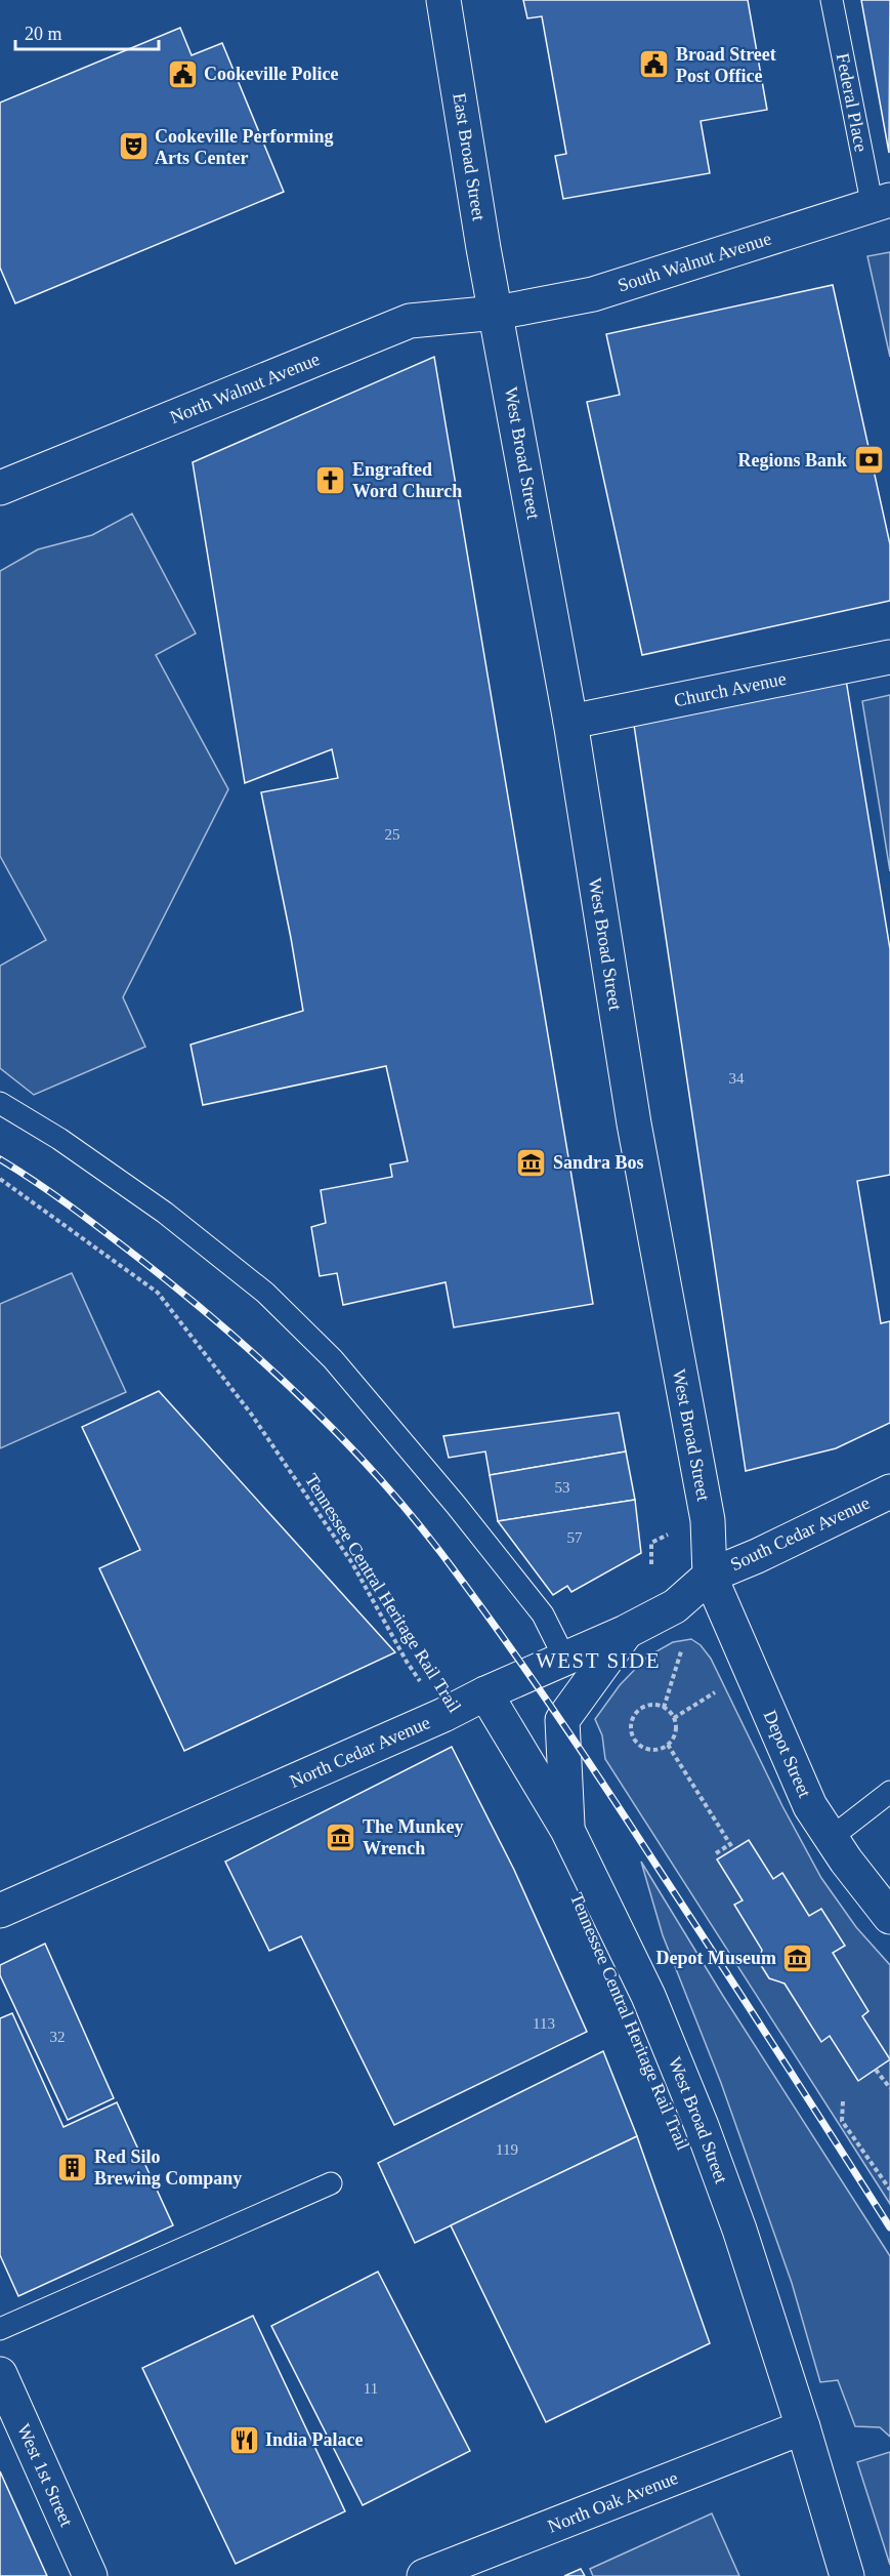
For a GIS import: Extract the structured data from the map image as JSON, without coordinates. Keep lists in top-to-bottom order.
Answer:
{
  "streets": {
    "street": [
      "East Broad Street",
      "South Walnut Avenue",
      "North Walnut Avenue",
      "West Broad Street",
      "Church Avenue",
      "South Cedar Avenue",
      "North Cedar Avenue",
      "Depot Street",
      "West 1st Street",
      "North Oak Avenue"
    ],
    "lane": ["Federal Place"],
    "path": ["Tennessee Central Heritage Rail Trail"]
  },
  "crossings": [
    ["Federal Place", "South Walnut Avenue"],
    ["East Broad Street", "South Walnut Avenue"],
    ["East Broad Street", "North Walnut Avenue"],
    ["East Broad Street", "West Broad Street"],
    ["South Walnut Avenue", "North Walnut Avenue"],
    ["South Walnut Avenue", "West Broad Street"],
    ["North Walnut Avenue", "West Broad Street"],
    ["West Broad Street", "Church Avenue"],
    ["West Broad Street", "South Cedar Avenue"],
    ["West Broad Street", "North Cedar Avenue"],
    ["West Broad Street", "Depot Street"],
    ["West Broad Street", "North Oak Avenue"],
    ["South Cedar Avenue", "North Cedar Avenue"],
    ["South Cedar Avenue", "Depot Street"],
    ["Tennessee Central Heritage Rail Trail", "North Cedar Avenue"],
    ["North Cedar Avenue", "Depot Street"]
  ],
  "districts": ["WEST SIDE"],
  "places": {
    "public building": ["Broad Street Post Office", "Cookeville Police"],
    "theatre": ["Cookeville Performing Arts Center"],
    "bank": ["Regions Bank"],
    "church": ["Engrafted Word Church"],
    "museum": ["Sandra Bos", "The Munkey Wrench", "Depot Museum"],
    "building": ["Red Silo Brewing Company"],
    "restaurant": ["India Palace"]
  },
  "house_numbers": [
    "25",
    "34",
    "53",
    "57",
    "113",
    "32",
    "119",
    "11"
  ],
  "scale_bar": "20 m"
}
